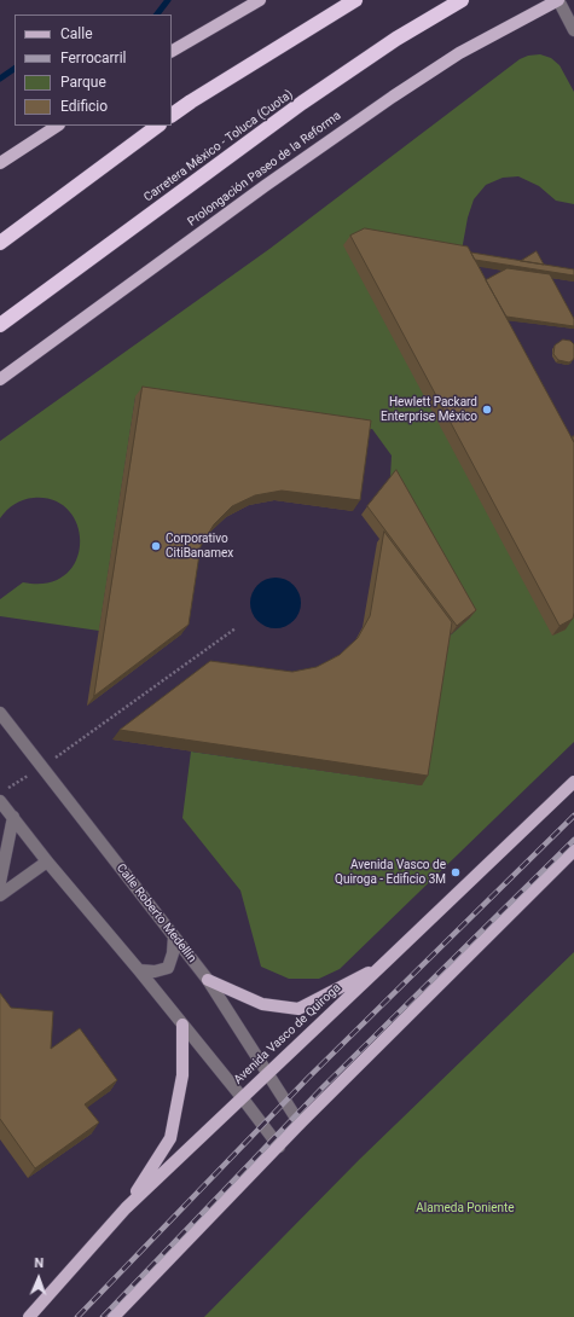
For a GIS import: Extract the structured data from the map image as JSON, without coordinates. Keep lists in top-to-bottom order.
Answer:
{
  "streets": {
    "highway": ["Carretera México - Toluca (Cuota)"],
    "main road": ["Prolongación Paseo de la Reforma", "Avenida Vasco de Quiroga"],
    "street": ["Calle Roberto Medellín"]
  },
  "crossings": [
    ["Calle Roberto Medellín", "Avenida Vasco de Quiroga"]
  ],
  "parks": ["Alameda Poniente"],
  "places": ["Hewlett Packard Enterprise México", "Corporativo CitiBanamex", "Avenida Vasco de Quiroga - Edificio 3M"],
  "legend": [
    "Calle",
    "Ferrocarril",
    "Parque",
    "Edificio"
  ],
  "north": "top"
}
